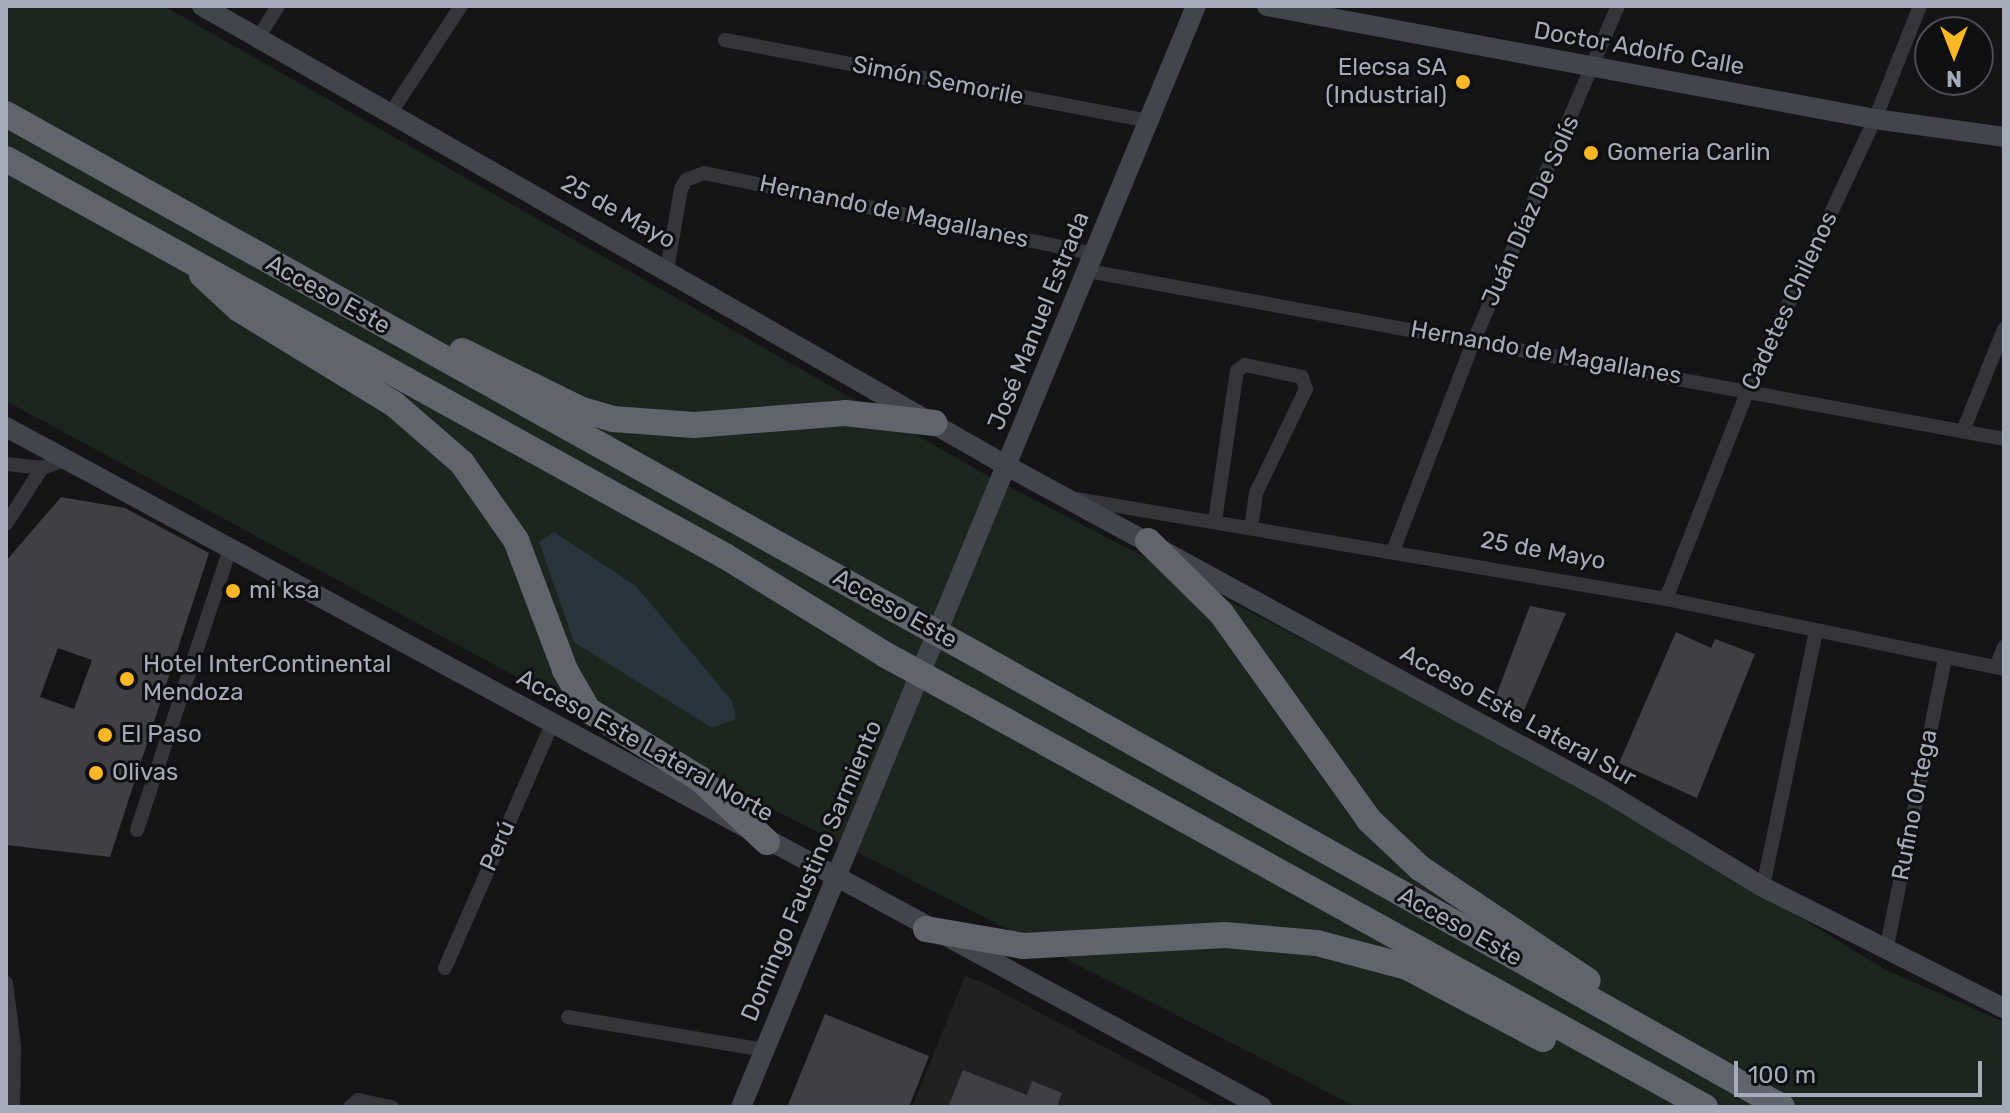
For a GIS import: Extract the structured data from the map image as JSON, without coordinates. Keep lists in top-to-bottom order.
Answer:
{
  "streets": {
    "highway": ["Acceso Este"],
    "street": [
      "Doctor Adolfo Calle",
      "Simón Semorile",
      "Juán Díaz De Solís",
      "25 de Mayo",
      "Hernando de Magallanes",
      "Cadetes Chilenos",
      "José Manuel Estrada",
      "Acceso Este Lateral Sur",
      "Acceso Este Lateral Norte",
      "Rufino Ortega",
      "Perú",
      "Domingo Faustino Sarmiento"
    ]
  },
  "crossings": [
    ["Doctor Adolfo Calle", "Juán Díaz De Solís"],
    ["Doctor Adolfo Calle", "Cadetes Chilenos"],
    ["Simón Semorile", "José Manuel Estrada"],
    ["Juán Díaz De Solís", "25 de Mayo"],
    ["Juán Díaz De Solís", "Hernando de Magallanes"],
    ["25 de Mayo", "Hernando de Magallanes"],
    ["25 de Mayo", "Cadetes Chilenos"],
    ["25 de Mayo", "José Manuel Estrada"],
    ["25 de Mayo", "Acceso Este Lateral Sur"],
    ["25 de Mayo", "Rufino Ortega"],
    ["Hernando de Magallanes", "Cadetes Chilenos"],
    ["Hernando de Magallanes", "José Manuel Estrada"],
    ["José Manuel Estrada", "Acceso Este Lateral Sur"],
    ["José Manuel Estrada", "Domingo Faustino Sarmiento"],
    ["Acceso Este Lateral Sur", "Rufino Ortega"],
    ["Acceso Este Lateral Norte", "Perú"],
    ["Acceso Este Lateral Norte", "Domingo Faustino Sarmiento"]
  ],
  "places": [
    "Elecsa SA (Industrial)",
    "Gomeria Carlin",
    "mi ksa",
    "Hotel InterContinental Mendoza",
    "El Paso",
    "Olivas"
  ],
  "scale_bar": "100 m",
  "north": "bottom"
}
